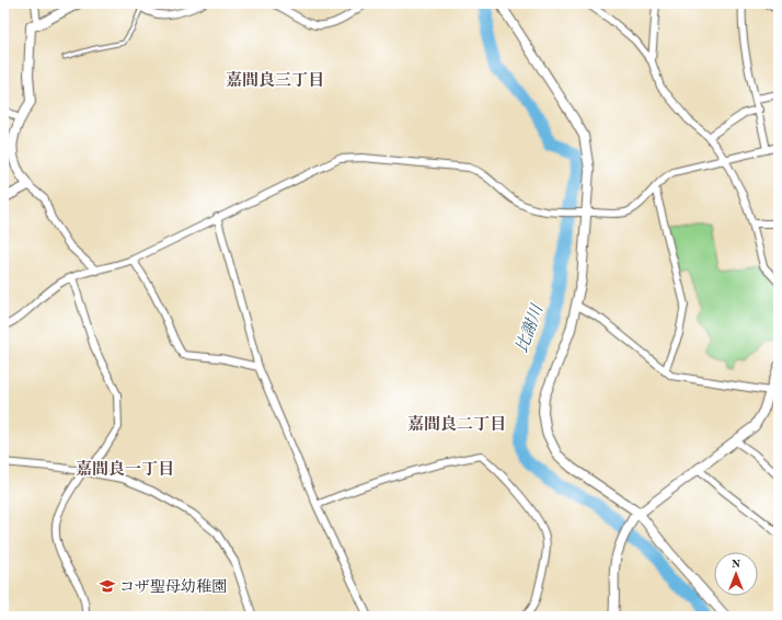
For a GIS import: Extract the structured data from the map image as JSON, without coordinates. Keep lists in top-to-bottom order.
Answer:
{
  "districts": ["嘉間良三丁目", "嘉間良二丁目", "嘉間良一丁目"],
  "water": ["比謝川"],
  "places": {
    "school or university": ["コザ聖母幼稚園"]
  },
  "north": "top"
}
